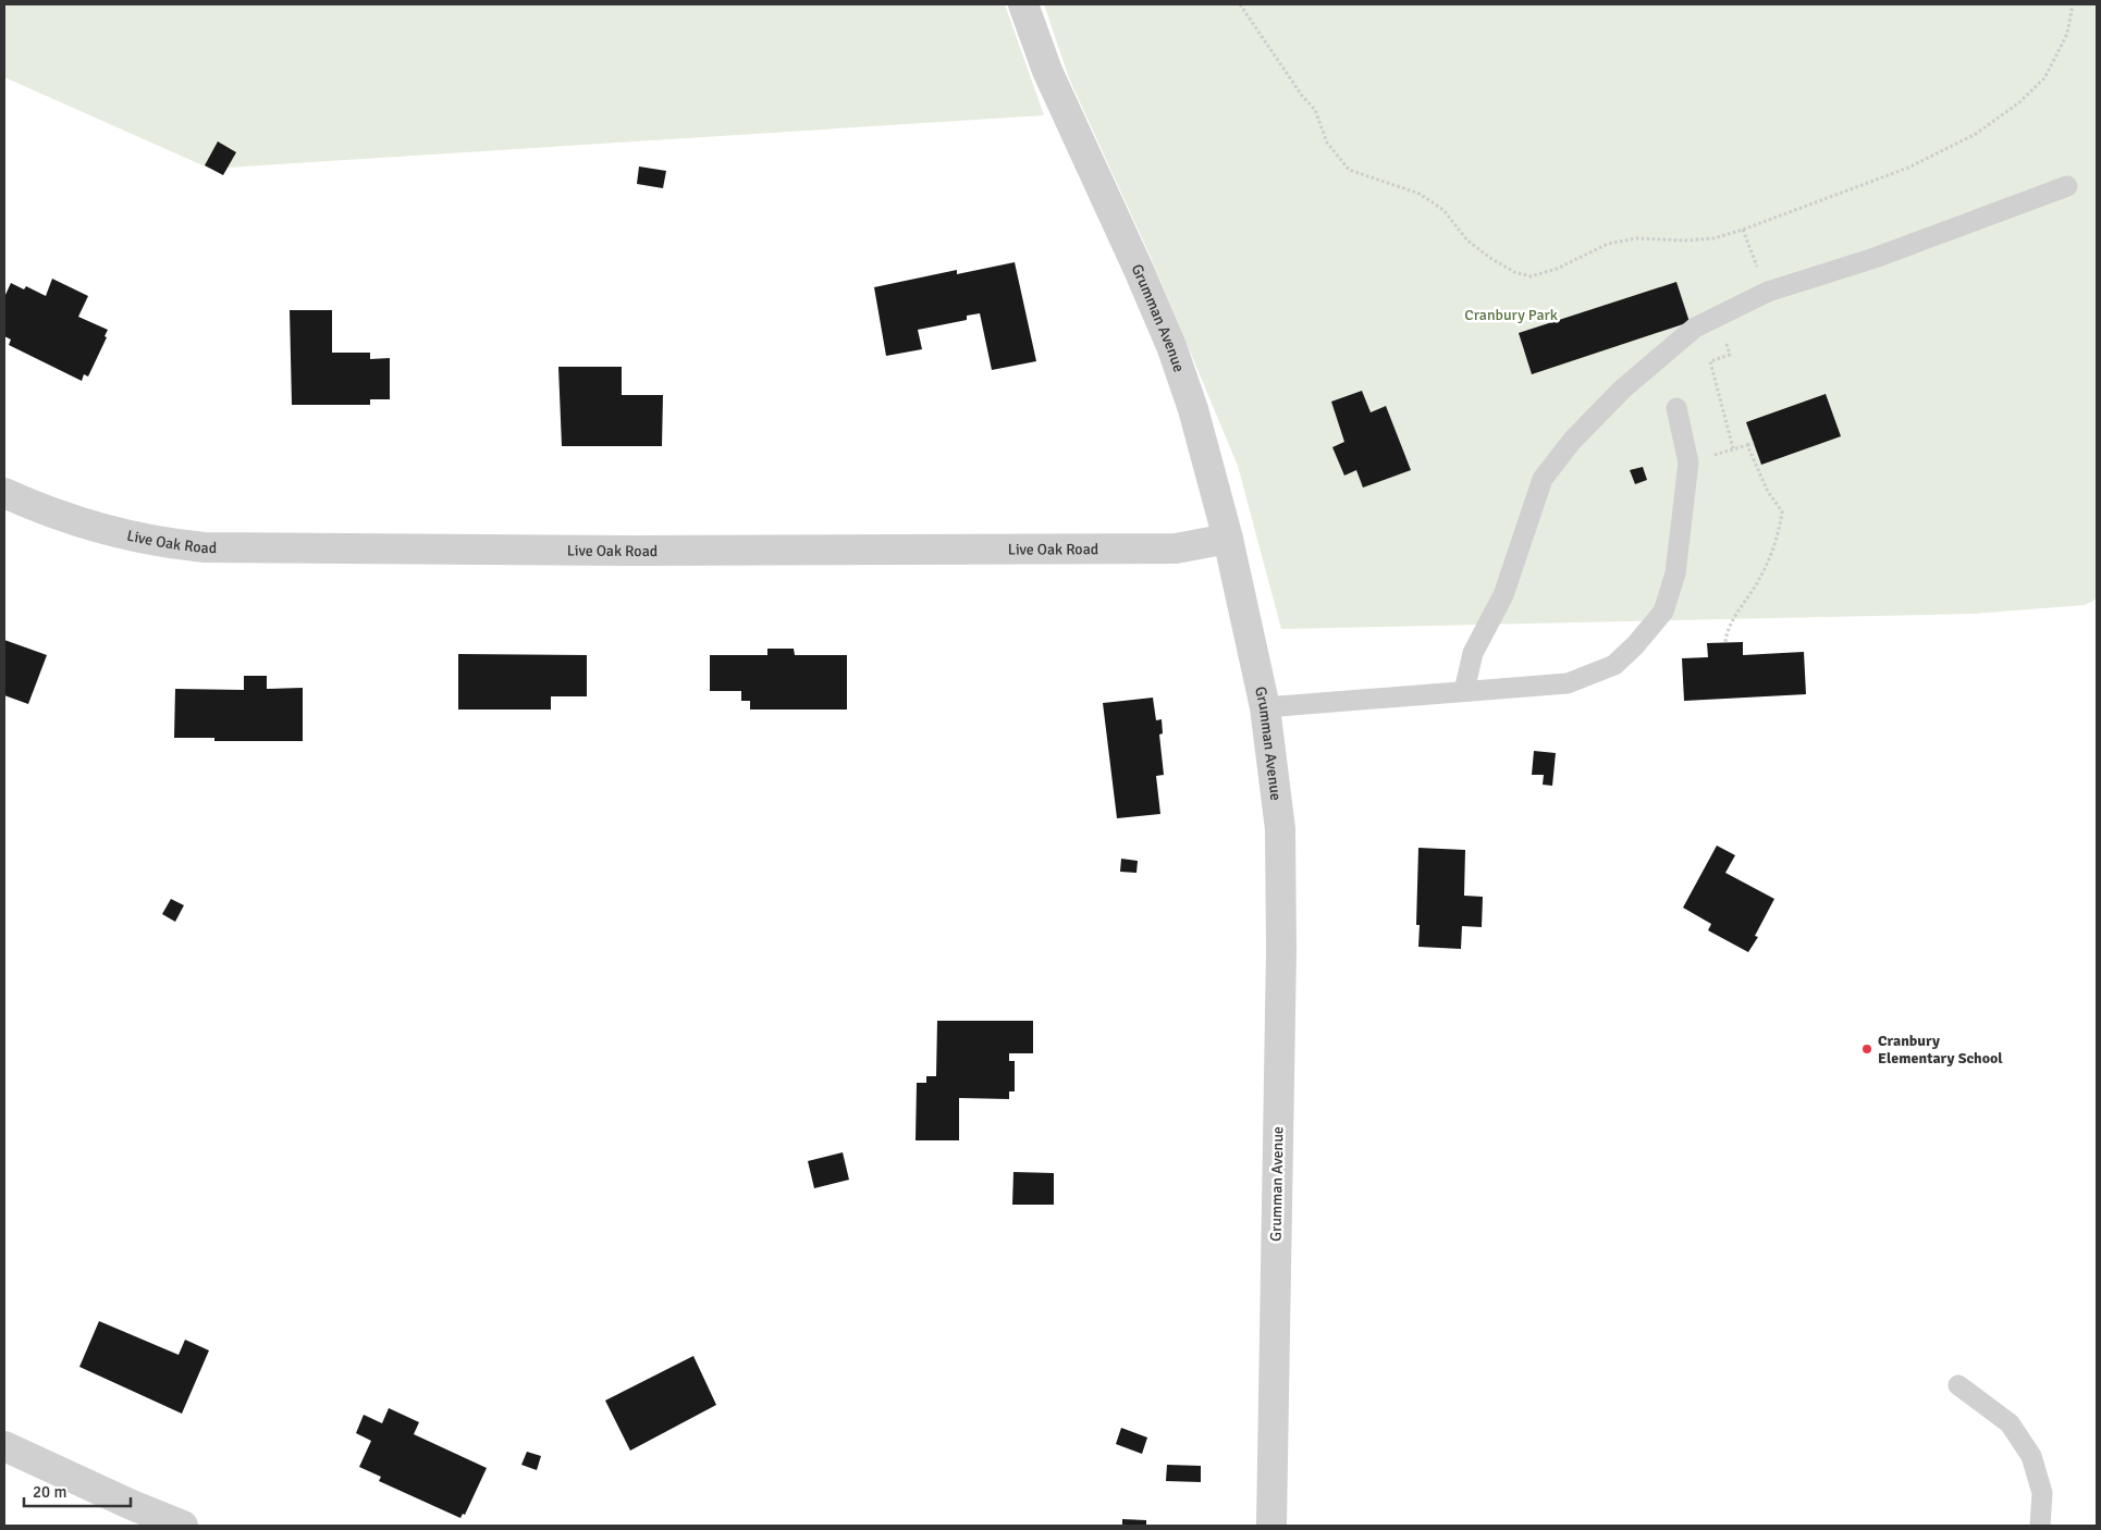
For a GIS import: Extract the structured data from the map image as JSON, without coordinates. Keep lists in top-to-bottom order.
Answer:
{
  "streets": {
    "street": ["Grumman Avenue", "Live Oak Road"]
  },
  "crossings": [
    ["Grumman Avenue", "Live Oak Road"]
  ],
  "parks": ["Cranbury Park"],
  "places": ["Cranbury Elementary School"],
  "scale_bar": "20 m"
}
